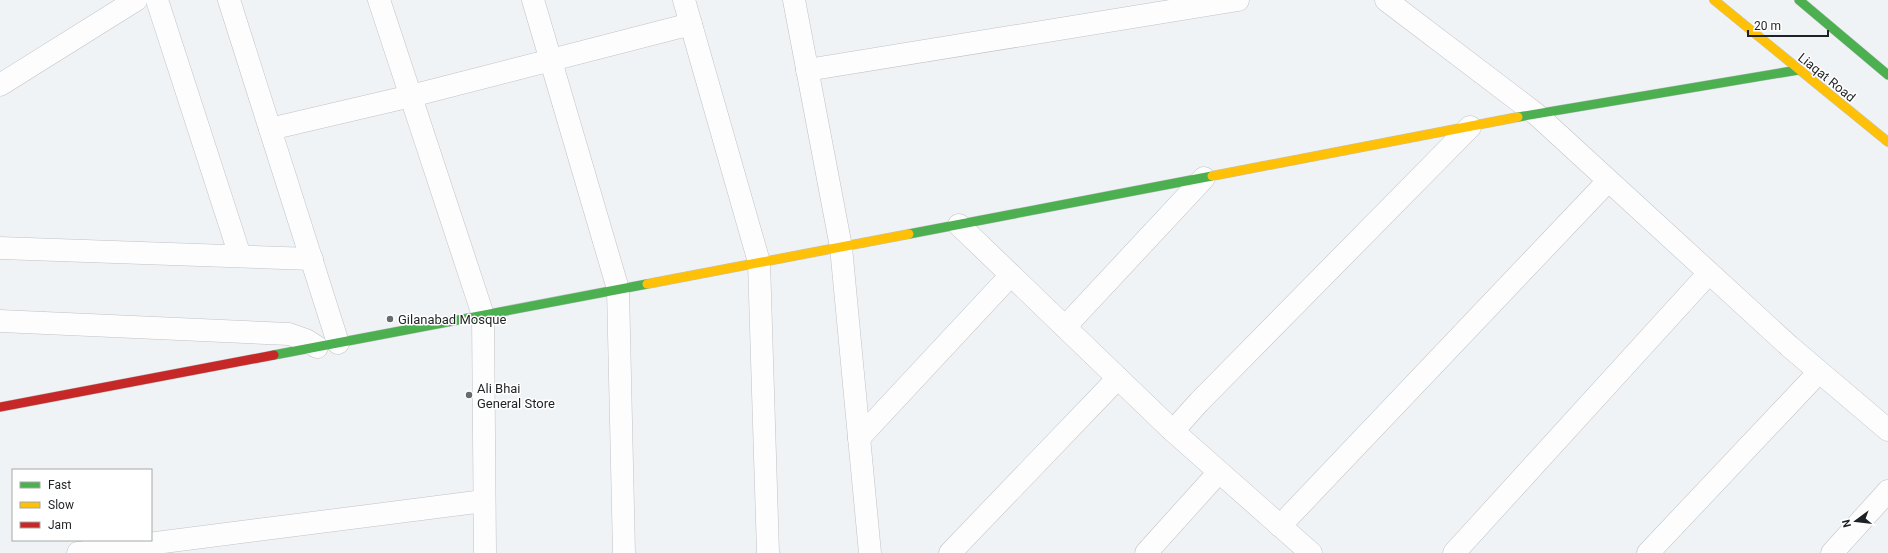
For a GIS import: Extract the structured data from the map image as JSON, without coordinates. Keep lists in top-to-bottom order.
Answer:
{
  "streets": {
    "street": ["Liaqat Road"]
  },
  "places": ["Gilanabad Mosque", "Ali Bhai General Store"],
  "legend": ["Fast", "Slow", "Jam"],
  "scale_bar": "20 m",
  "north": "left"
}
